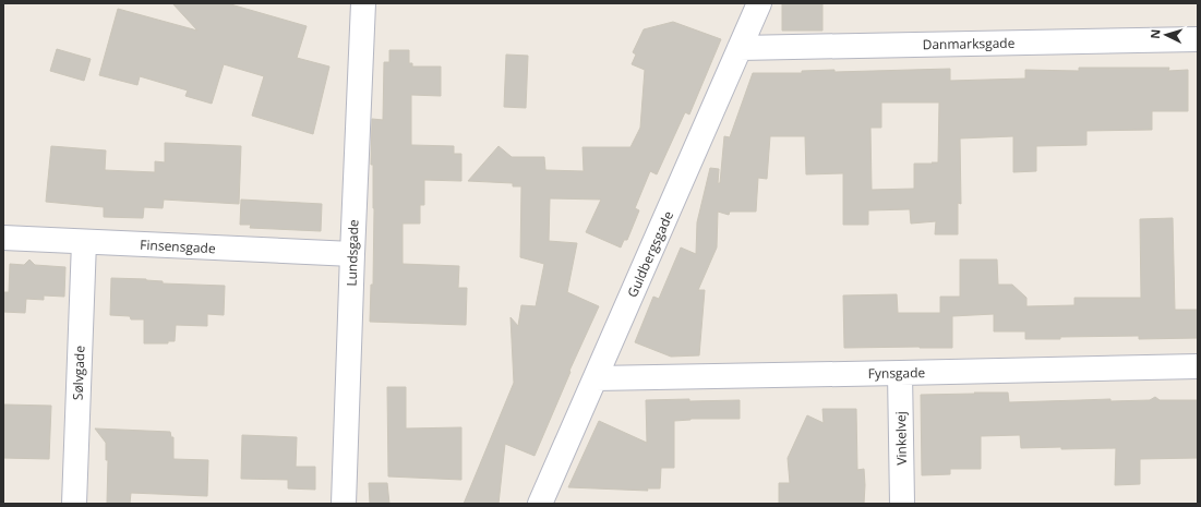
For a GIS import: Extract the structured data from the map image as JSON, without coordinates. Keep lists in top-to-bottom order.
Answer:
{
  "streets": {
    "street": [
      "Danmarksgade",
      "Finsensgade",
      "Lundsgade",
      "Guldbergsgade",
      "Sølvgade",
      "Fynsgade",
      "Vinkelvej"
    ]
  },
  "crossings": [
    ["Danmarksgade", "Guldbergsgade"],
    ["Finsensgade", "Lundsgade"],
    ["Finsensgade", "Sølvgade"],
    ["Guldbergsgade", "Fynsgade"],
    ["Fynsgade", "Vinkelvej"]
  ],
  "north": "left"
}
